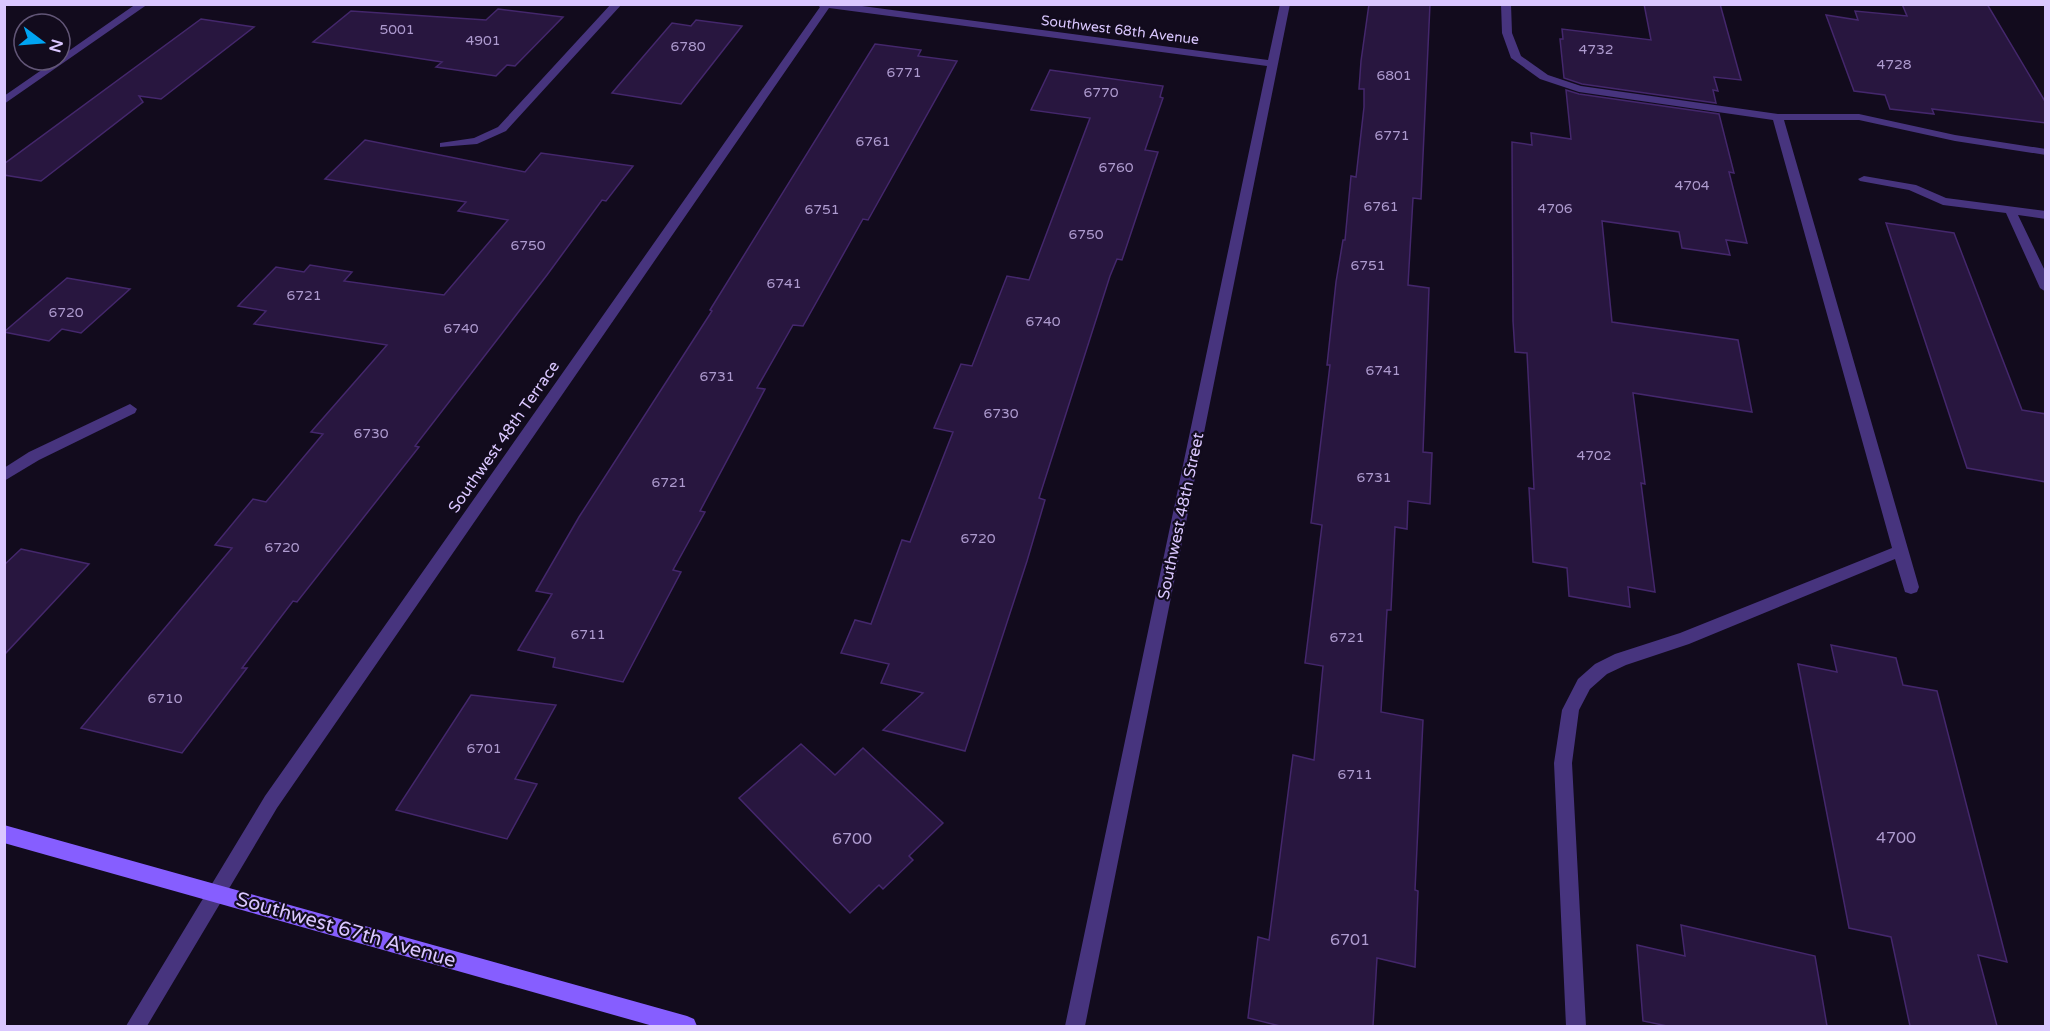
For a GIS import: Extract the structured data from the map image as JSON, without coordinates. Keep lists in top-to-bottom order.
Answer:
{
  "streets": {
    "main road": ["Southwest 67th Avenue"],
    "street": ["Southwest 68th Avenue", "Southwest 48th Terrace", "Southwest 48th Street"]
  },
  "crossings": [
    ["Southwest 68th Avenue", "Southwest 48th Terrace"],
    ["Southwest 68th Avenue", "Southwest 48th Street"],
    ["Southwest 48th Terrace", "Southwest 67th Avenue"]
  ],
  "house_numbers": [
    "5001",
    "4901",
    "6780",
    "4732",
    "4728",
    "6771",
    "6801",
    "6770",
    "6771",
    "6761",
    "6760",
    "4704",
    "6761",
    "4706",
    "6751",
    "6750",
    "6750",
    "6751",
    "6741",
    "6721",
    "6720",
    "6740",
    "6740",
    "6741",
    "6731",
    "6730",
    "6730",
    "4702",
    "6731",
    "6721",
    "6720",
    "6720",
    "6711",
    "6721",
    "6710",
    "6701",
    "6711",
    "4700",
    "6700",
    "6701"
  ],
  "north": "right"
}
